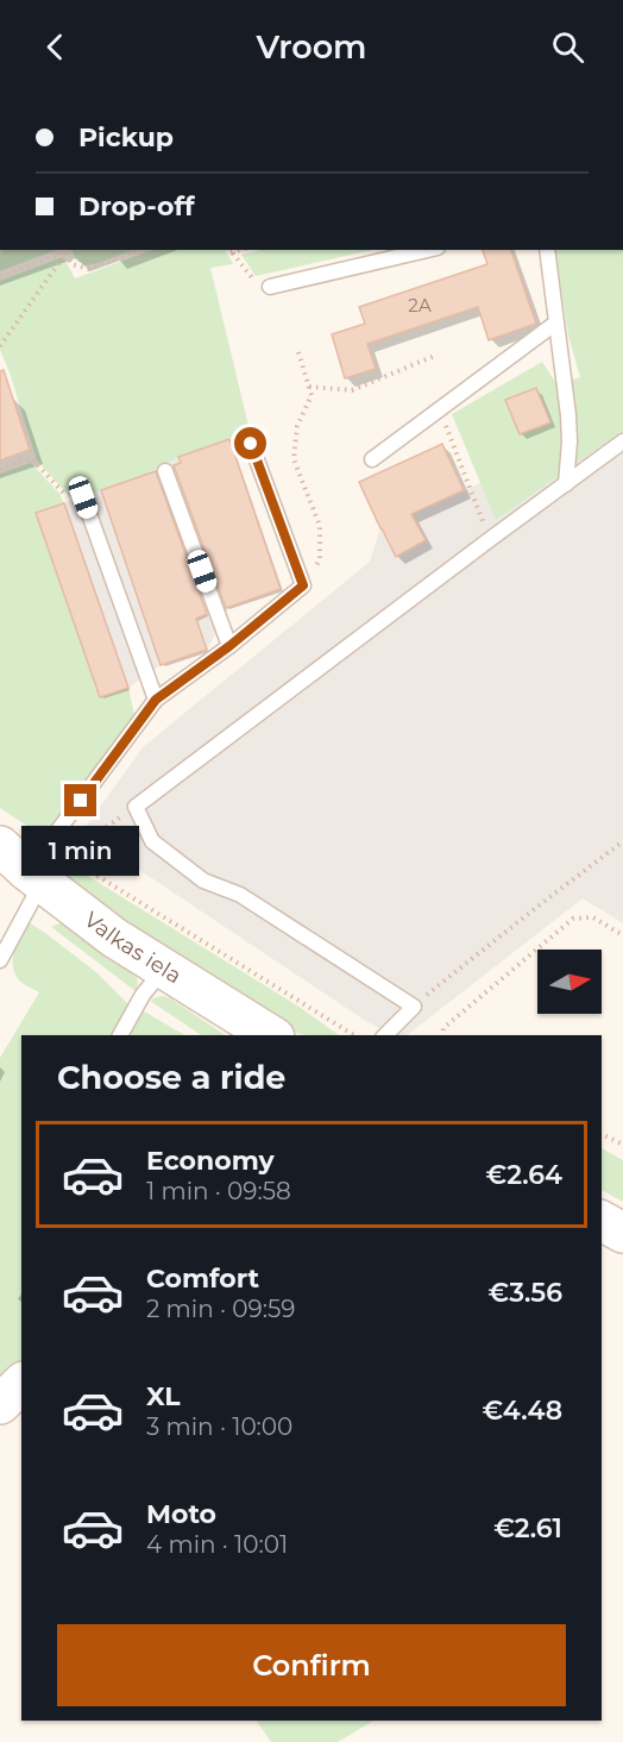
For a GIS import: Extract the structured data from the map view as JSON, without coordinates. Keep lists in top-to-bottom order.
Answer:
{
  "streets": {
    "main road": ["Valkas iela"]
  },
  "house_numbers": ["2A"],
  "north": "right",
  "page": {
    "header": "Vroom",
    "banner": ["Pickup", "Drop-off"],
    "bubble": "1 min",
    "heading": "Choose a ride",
    "list": [
      {
        "name": "Economy",
        "note": "1 min · 09:58",
        "value": "€2.64"
      },
      {
        "name": "Comfort",
        "note": "2 min · 09:59",
        "value": "€3.56"
      },
      {
        "name": "XL",
        "note": "3 min · 10:00",
        "value": "€4.48"
      },
      {
        "name": "Moto",
        "note": "4 min · 10:01",
        "value": "€2.61"
      }
    ],
    "buttons": "Confirm"
  }
}
